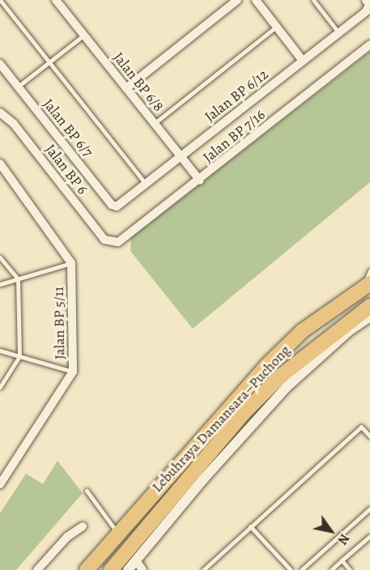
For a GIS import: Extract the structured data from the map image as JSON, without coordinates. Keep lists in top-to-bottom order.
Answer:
{
  "streets": {
    "highway": ["Lebuhraya Damansara–Puchong"],
    "street": [
      "Jalan BP 6/8",
      "Jalan BP 6/12",
      "Jalan BP 6/7",
      "Jalan BP 7/16",
      "Jalan BP 6",
      "Jalan BP 5/11"
    ]
  },
  "crossings": [
    ["Jalan BP 6/8", "Jalan BP 6/12"],
    ["Jalan BP 6/8", "Jalan BP 7/16"],
    ["Jalan BP 6/12", "Jalan BP 6/7"],
    ["Jalan BP 7/16", "Jalan BP 6"]
  ],
  "north": "bottom right"
}
